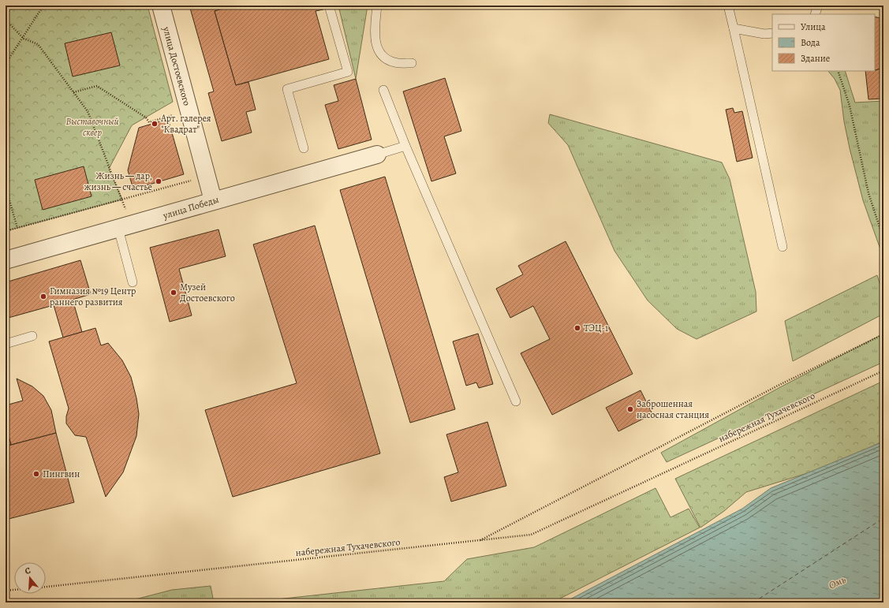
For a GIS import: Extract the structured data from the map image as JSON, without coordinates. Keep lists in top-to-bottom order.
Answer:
{
  "streets": {
    "street": ["улица Достоевского", "улица Победы"],
    "path": ["набережная Тухачевского"]
  },
  "crossings": [
    ["улица Достоевского", "улица Победы"]
  ],
  "water": ["Омь"],
  "parks": ["Выставочный сквер"],
  "places": [
    "Арт. галерея \"Квадрат\"",
    "Жизнь — дар, жизнь — счастье",
    "Музей Достоевского",
    "Гимназия №19 Центр раннего развития",
    "ТЭЦ-1",
    "Заброшенная насосная станция",
    "Пингвин"
  ],
  "legend": ["Улица", "Вода", "Здание"],
  "north": "top"
}
